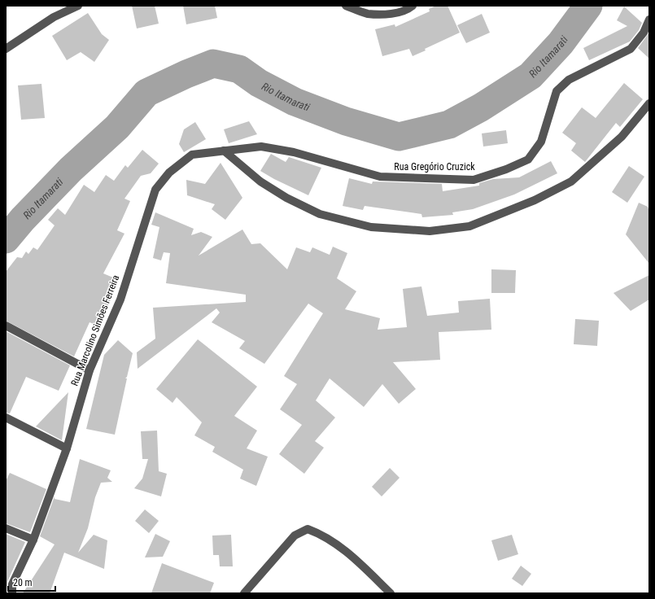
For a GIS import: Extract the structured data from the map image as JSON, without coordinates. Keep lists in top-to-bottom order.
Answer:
{
  "streets": {
    "street": ["Rua Gregório Cruzick", "Rua Marcolino Simões Ferreira"]
  },
  "crossings": [
    ["Rua Gregório Cruzick", "Rua Marcolino Simões Ferreira"]
  ],
  "water": ["Rio Itamarati"],
  "scale_bar": "20 m"
}
